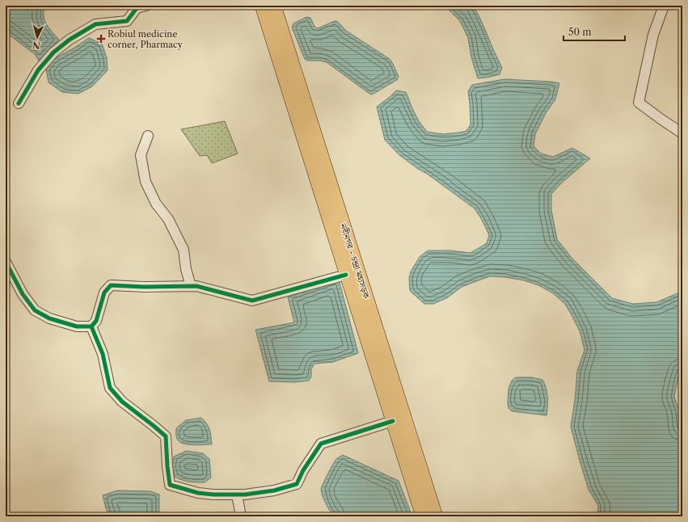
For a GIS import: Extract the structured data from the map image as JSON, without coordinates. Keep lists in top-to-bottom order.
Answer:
{
  "streets": {
    "highway": ["নবীনগর - চন্দ্রা মহাসড়ক"]
  },
  "places": {
    "health": ["Robiul medicine corner, Pharmacy"]
  },
  "scale_bar": "50 m",
  "north": "bottom"
}
